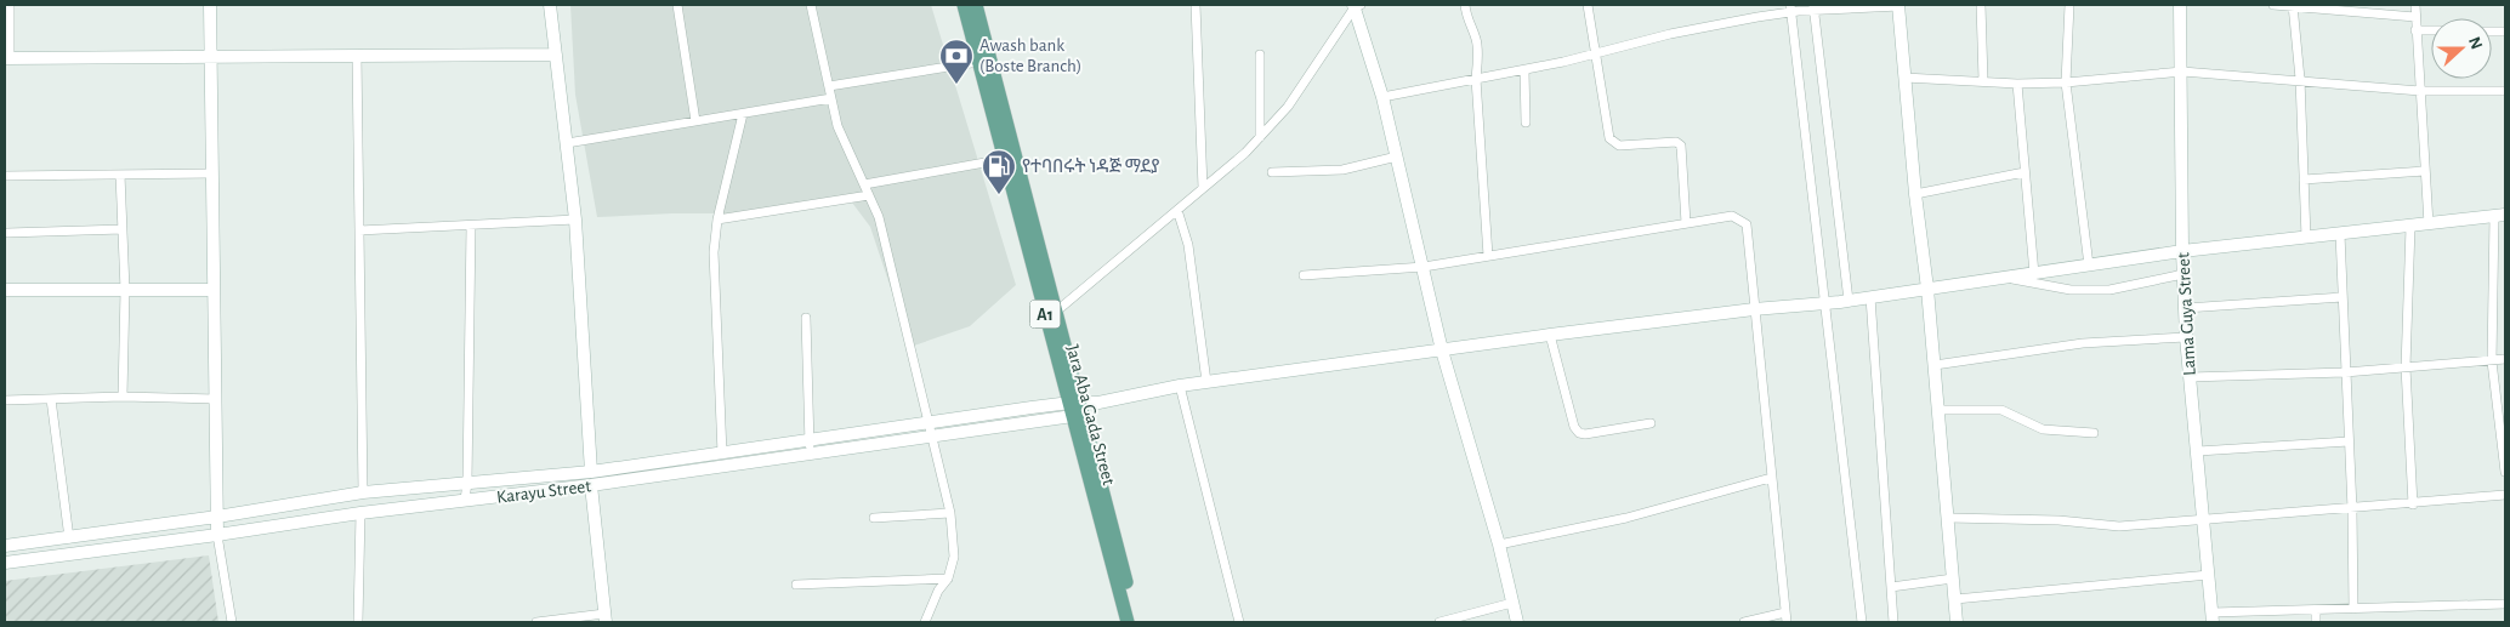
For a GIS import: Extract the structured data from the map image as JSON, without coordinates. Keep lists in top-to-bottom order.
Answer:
{
  "streets": {
    "main road": ["A1", "Jara Aba Gada Street"],
    "street": ["Lama Guya Street", "Karayu Street"]
  },
  "crossings": [
    ["Jara Aba Gada Street", "Karayu Street"]
  ],
  "places": {
    "bank": ["Awash bank (Boste Branch)"],
    "fuel station": ["የተባበሩት ነዳጅ ማደያ"]
  },
  "north": "right"
}
